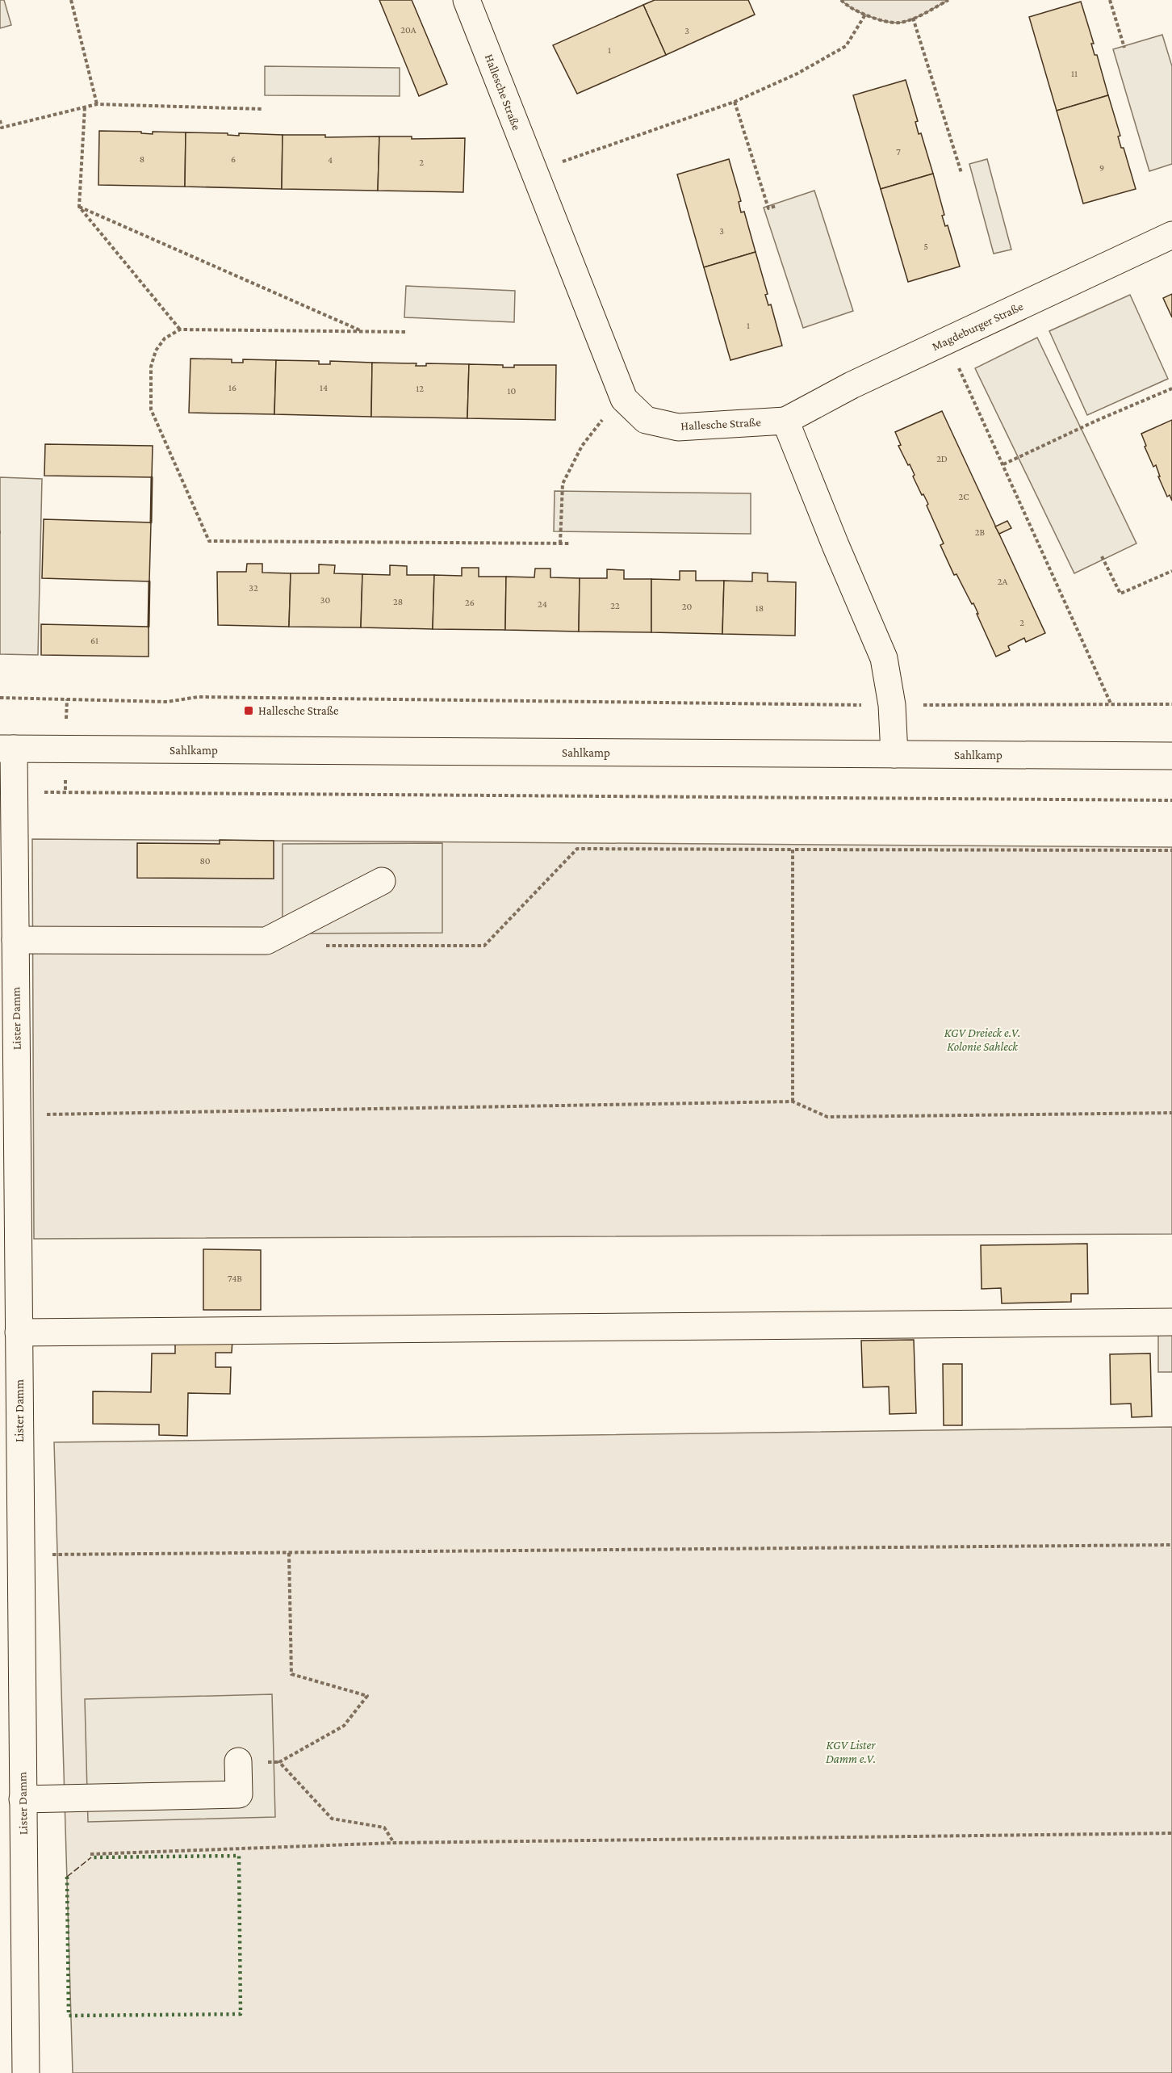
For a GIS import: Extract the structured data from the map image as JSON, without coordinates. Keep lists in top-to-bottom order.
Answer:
{
  "streets": {
    "street": [
      "Hallesche Straße",
      "Magdeburger Straße",
      "Sahlkamp",
      "Lister Damm"
    ]
  },
  "crossings": [
    ["Hallesche Straße", "Magdeburger Straße"],
    ["Sahlkamp", "Lister Damm"]
  ],
  "parks": ["KGV Dreieck e.V. Kolonie Sahleck", "KGV Lister Damm e.V."],
  "places": {
    "transit": ["Hallesche Straße"]
  },
  "house_numbers": [
    "20A",
    "3",
    "1",
    "11",
    "7",
    "8",
    "6",
    "4",
    "2",
    "9",
    "3",
    "5",
    "1",
    "16",
    "14",
    "12",
    "10",
    "2D",
    "2C",
    "2B",
    "2A",
    "32",
    "30",
    "28",
    "26",
    "24",
    "22",
    "20",
    "18",
    "2",
    "61",
    "80",
    "74B"
  ]
}
